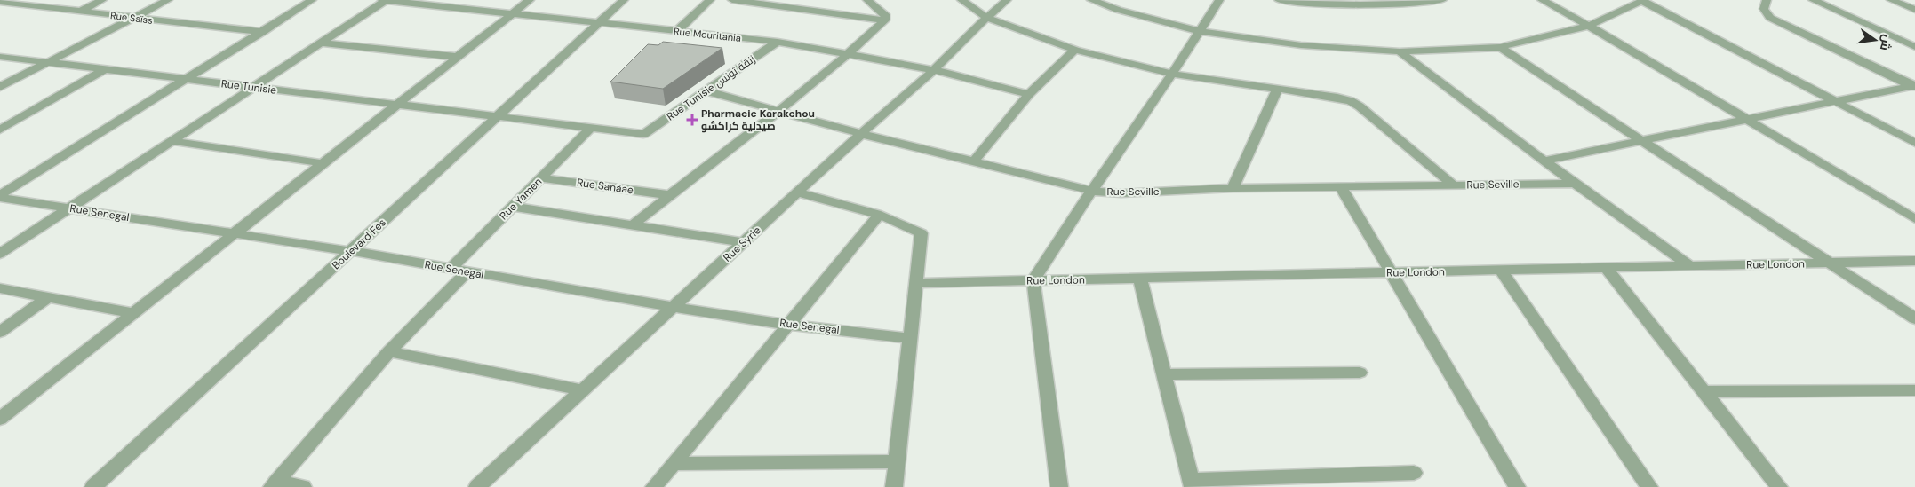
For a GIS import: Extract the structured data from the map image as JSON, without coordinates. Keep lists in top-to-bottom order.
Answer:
{
  "streets": {
    "street": [
      "Rue Saïss",
      "Rue Mouritania",
      "Rue Tunisie",
      "Rue Tunisie زنقة تونس",
      "Rue Seville",
      "Rue Sanâae",
      "Rue Yamen",
      "Rue Senegal",
      "Boulevard Fès",
      "Rue Syrie",
      "Rue London"
    ]
  },
  "crossings": [
    ["Rue Mouritania", "Rue Tunisie زنقة تونس"],
    ["Rue Mouritania", "Boulevard Fès"],
    ["Rue Mouritania", "Rue Syrie"],
    ["Rue Tunisie", "Rue Tunisie زنقة تونس"],
    ["Rue Tunisie", "Rue Yamen"],
    ["Rue Tunisie", "Boulevard Fès"],
    ["Rue Tunisie زنقة تونس", "Rue Seville"],
    ["Rue Seville", "Rue Syrie"],
    ["Rue Sanâae", "Rue Yamen"],
    ["Rue Yamen", "Rue Senegal"],
    ["Rue Senegal", "Boulevard Fès"],
    ["Rue Senegal", "Rue Syrie"]
  ],
  "places": {
    "health": ["Pharmacie Karakchou صيدلية كراكشو"]
  },
  "north": "right"
}
